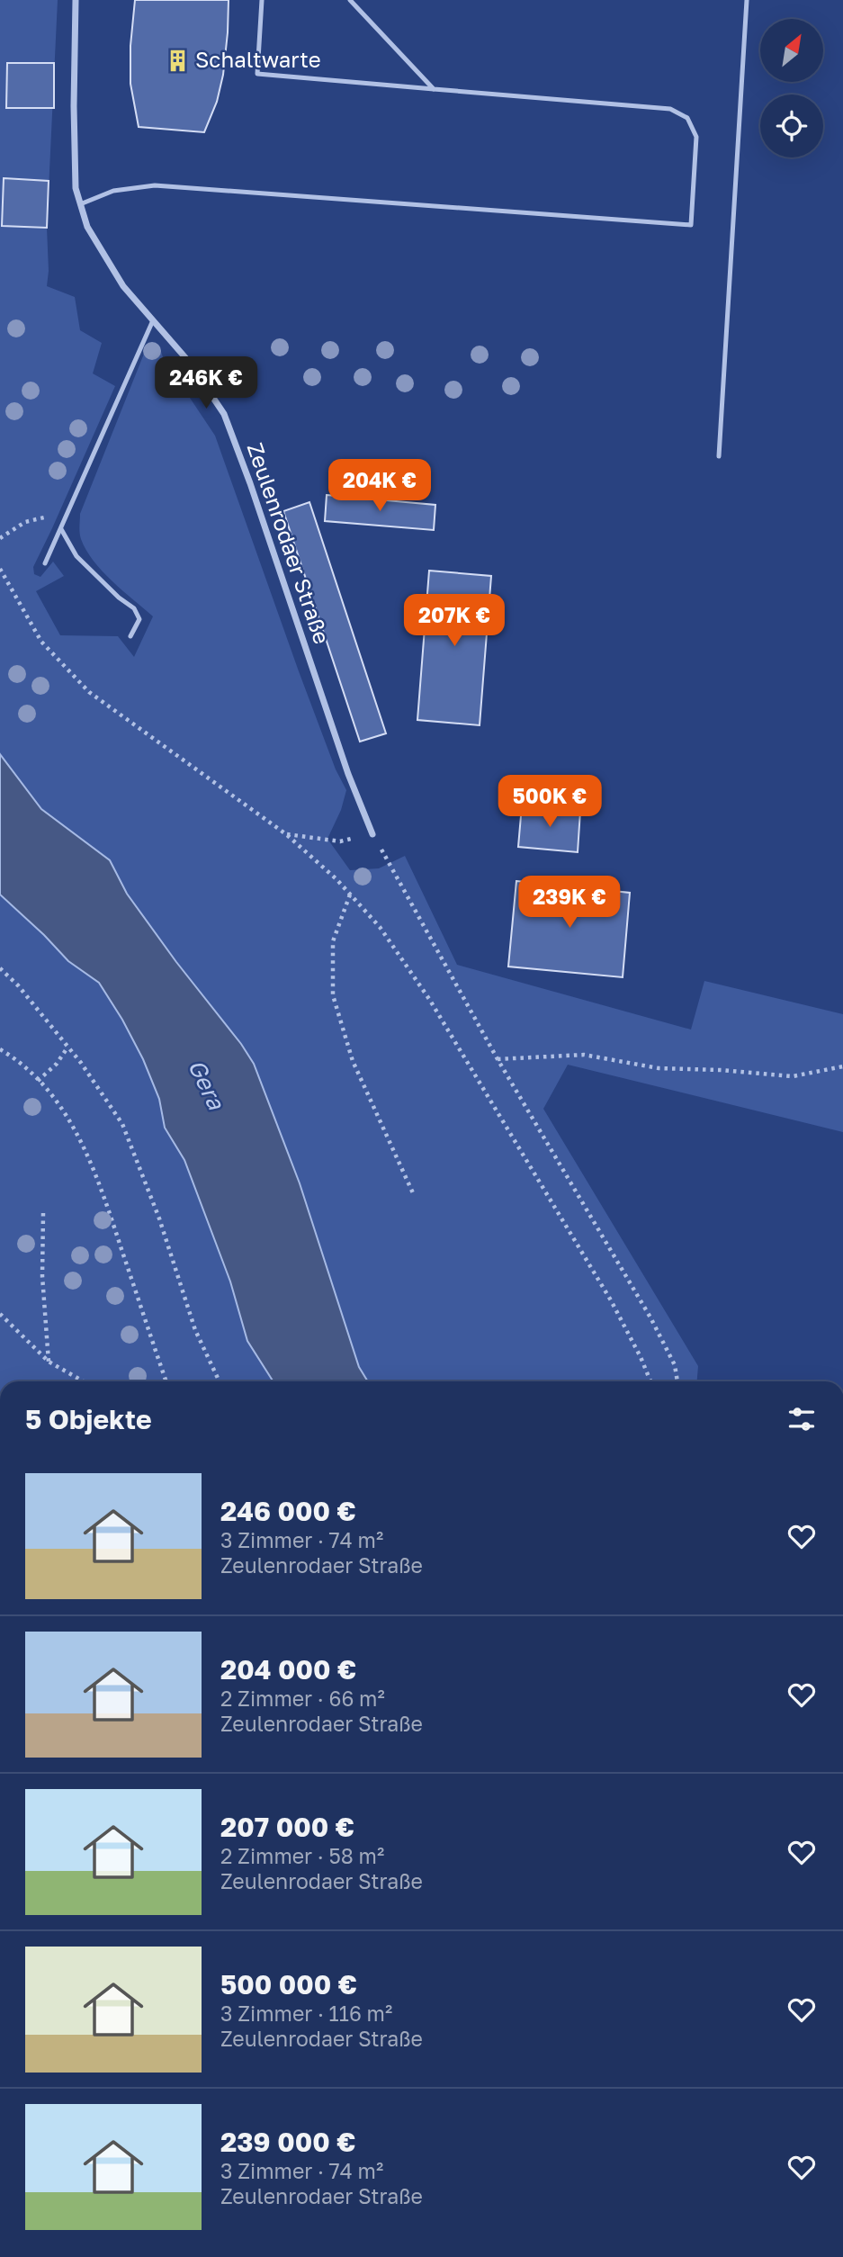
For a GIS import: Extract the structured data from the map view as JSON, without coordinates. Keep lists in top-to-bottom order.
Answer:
{
  "streets": {
    "street": ["Zeulenrodaer Straße"]
  },
  "water": ["Gera"],
  "places": {
    "building": ["Schaltwarte"]
  },
  "north": "top right",
  "page": {
    "price": [
      "246K €",
      "204K €",
      "207K €",
      "500K €",
      "239K €"
    ],
    "heading": "5 Objekte",
    "list": [
      {
        "name": "246 000 €",
        "note": "3 Zimmer · 74 m² · Zeulenrodaer Straße"
      },
      {
        "name": "204 000 €",
        "note": "2 Zimmer · 66 m² · Zeulenrodaer Straße"
      },
      {
        "name": "207 000 €",
        "note": "2 Zimmer · 58 m² · Zeulenrodaer Straße"
      },
      {
        "name": "500 000 €",
        "note": "3 Zimmer · 116 m² · Zeulenrodaer Straße"
      },
      {
        "name": "239 000 €",
        "note": "3 Zimmer · 74 m² · Zeulenrodaer Straße"
      }
    ]
  }
}
